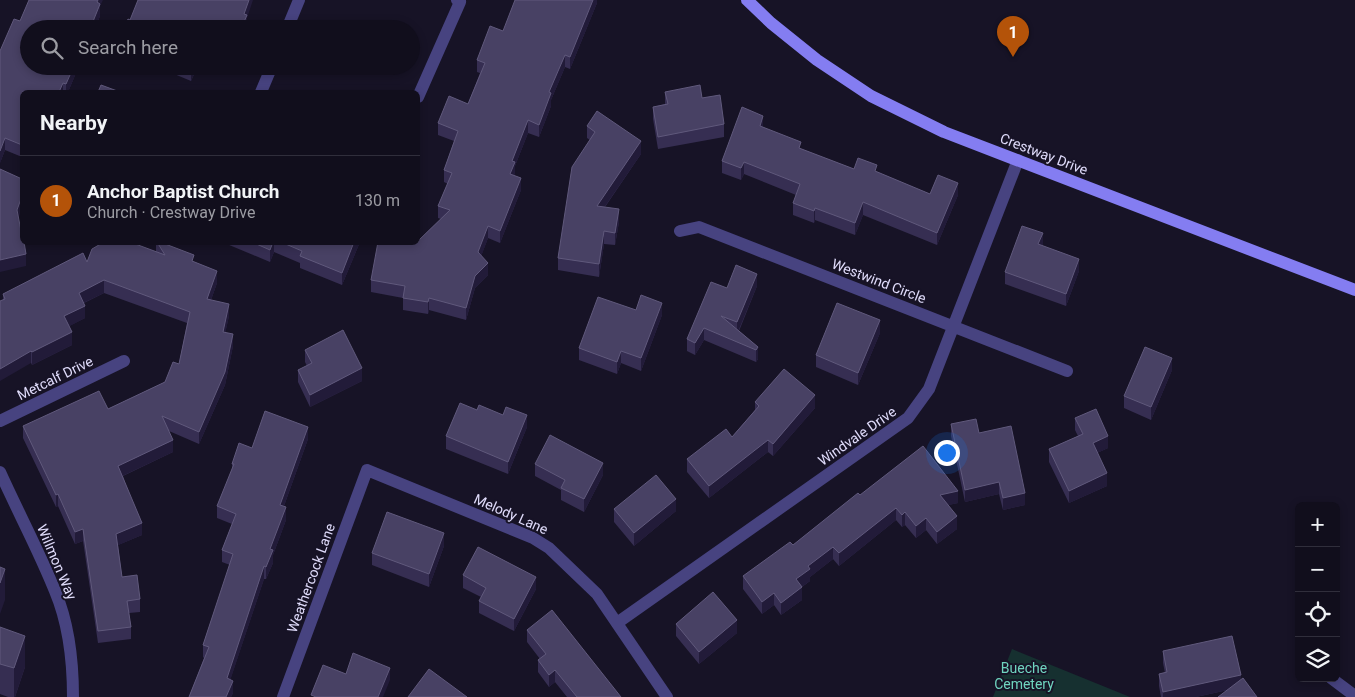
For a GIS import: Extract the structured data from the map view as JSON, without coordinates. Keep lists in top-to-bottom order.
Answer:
{
  "streets": {
    "main road": ["Crestway Drive"],
    "street": [
      "Westwind Circle",
      "Metcalf Drive",
      "Windvale Drive",
      "Melody Lane",
      "Willmon Way",
      "Weathercock Lane"
    ]
  },
  "crossings": [
    ["Crestway Drive", "Windvale Drive"],
    ["Westwind Circle", "Windvale Drive"],
    ["Windvale Drive", "Melody Lane"],
    ["Melody Lane", "Weathercock Lane"]
  ],
  "parks": ["Bueche Cemetery"],
  "page": {
    "pins": "1",
    "search": "Search here",
    "heading": "Nearby",
    "list": [
      {
        "mark": "1",
        "name": "Anchor Baptist Church",
        "note": "Church · Crestway Drive",
        "value": "130 m"
      }
    ],
    "map_buttons": ["+", "−"]
  }
}
